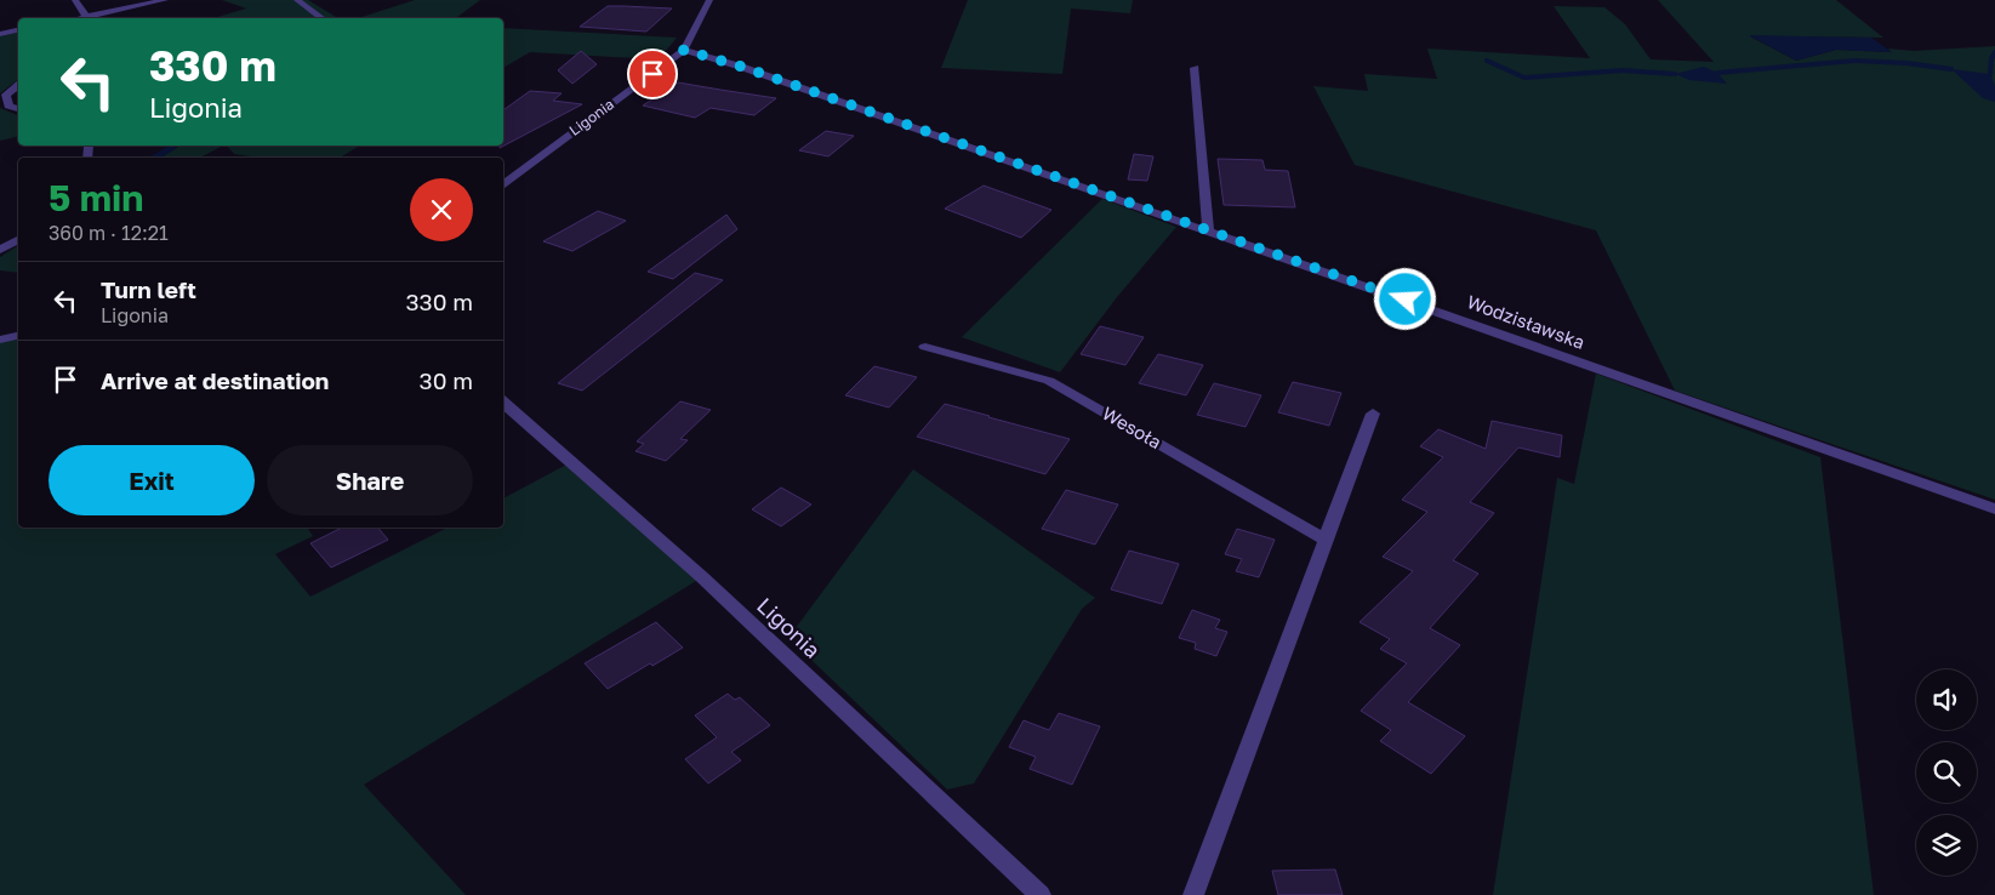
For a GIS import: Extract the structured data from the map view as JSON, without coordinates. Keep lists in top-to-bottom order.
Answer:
{
  "streets": {
    "street": ["Ligonia", "Wodzisławska", "Wesoła"]
  },
  "crossings": [
    ["Ligonia", "Wodzisławska"]
  ],
  "page": {
    "turn": ["330 m", "Ligonia"],
    "heading": ["5 min", "360 m · 12:21"],
    "list": [
      {
        "name": "Turn left",
        "note": "Ligonia",
        "value": "330 m"
      },
      {
        "name": "Arrive at destination",
        "value": "30 m"
      }
    ],
    "buttons": ["Exit", "Share"]
  }
}
